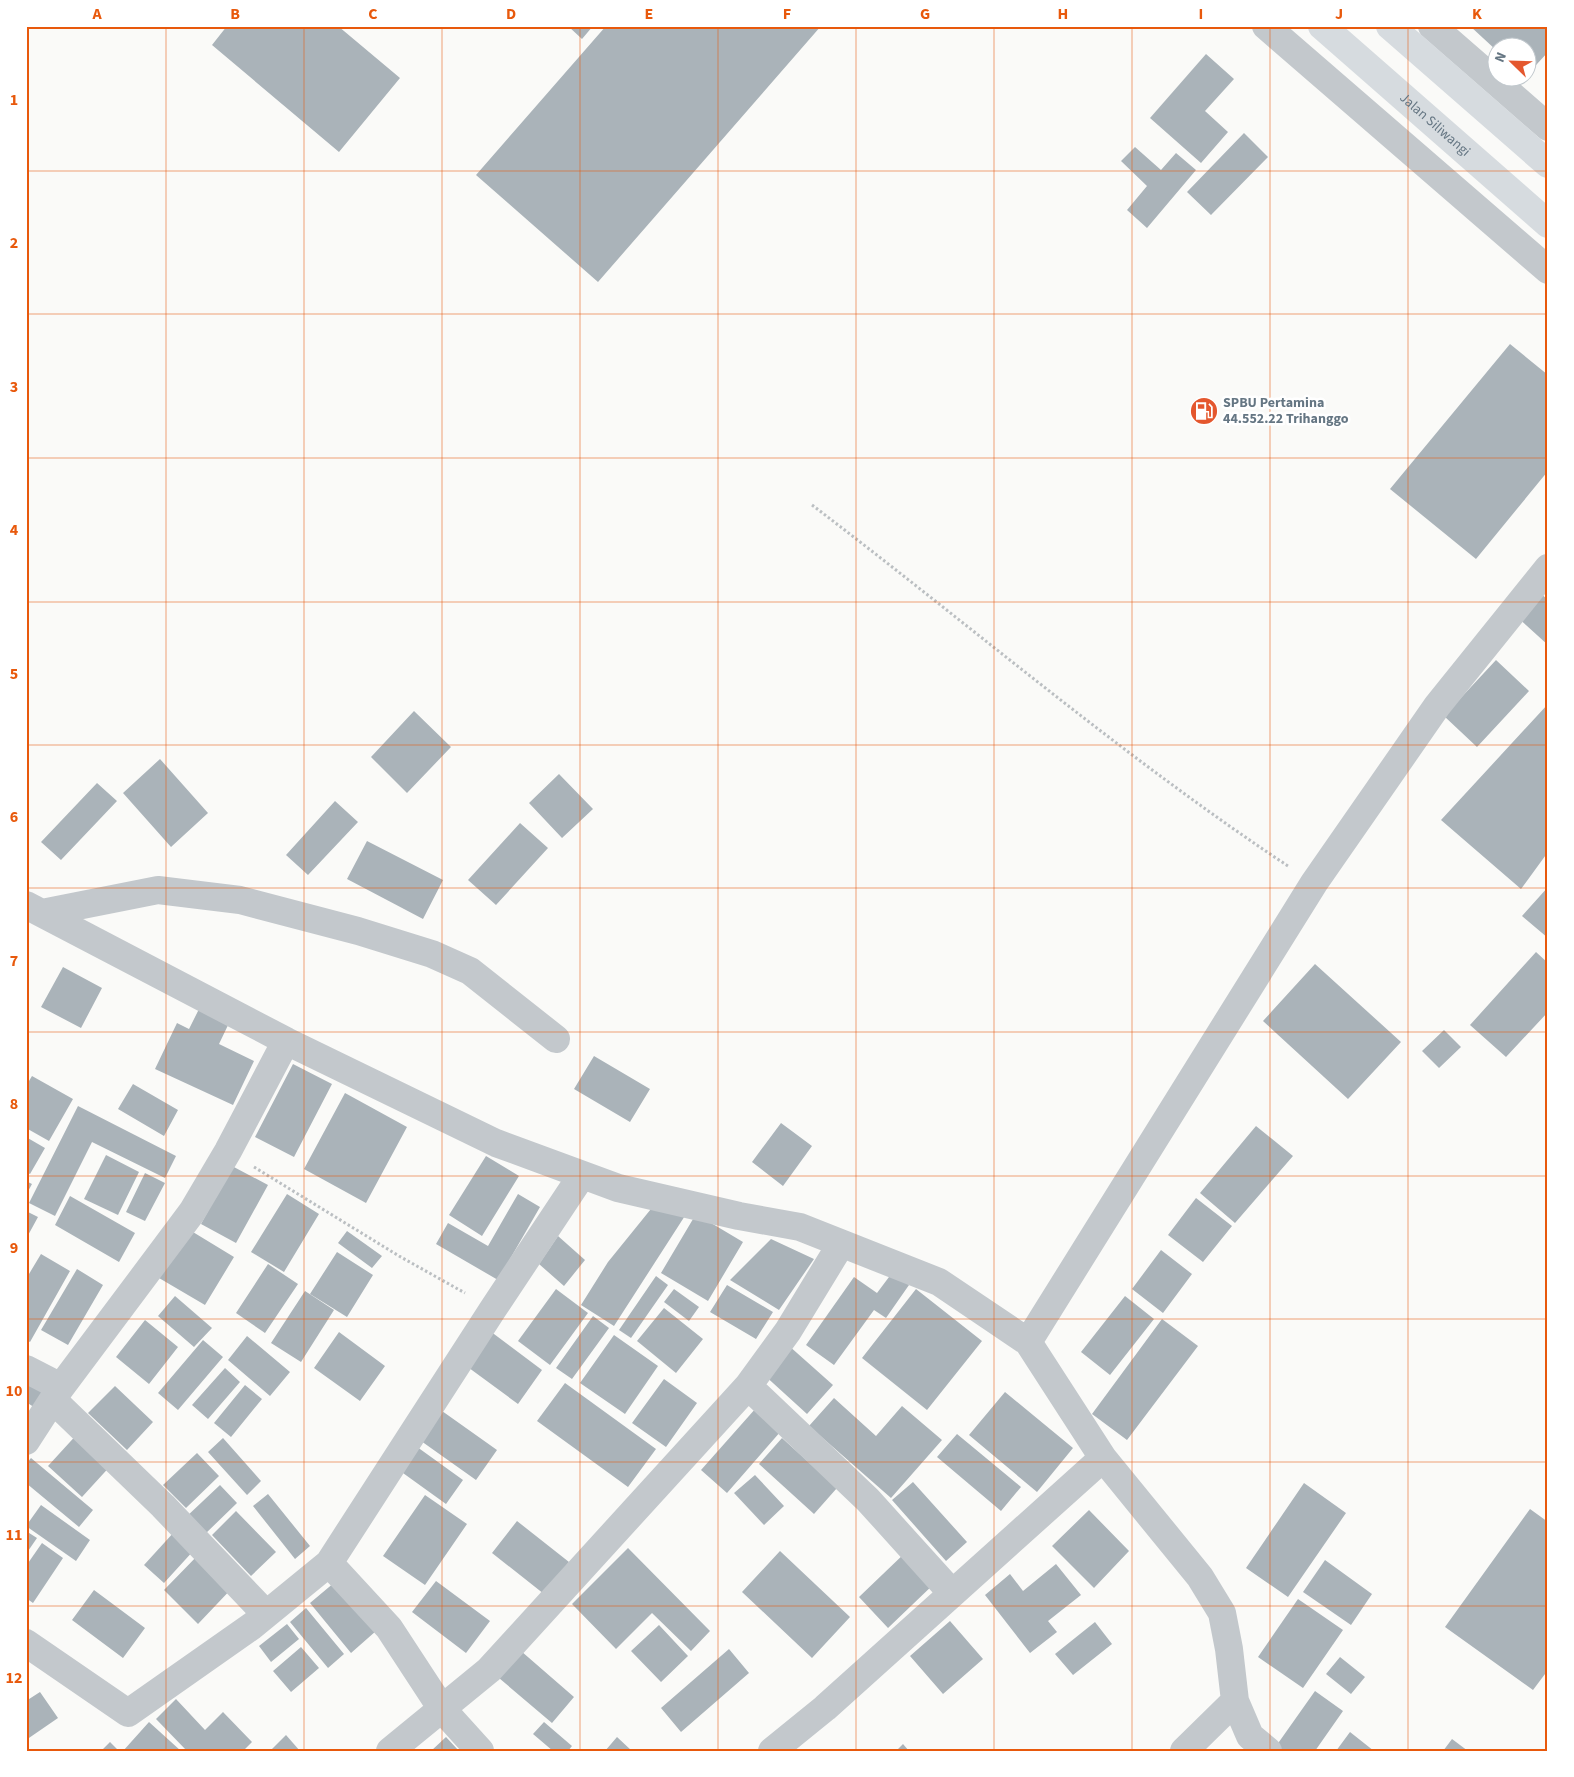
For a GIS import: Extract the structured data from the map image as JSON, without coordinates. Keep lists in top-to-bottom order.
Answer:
{
  "streets": {
    "highway": ["Jalan Siliwangi"]
  },
  "places": {
    "fuel station": ["SPBU Pertamina 44.552.22 Trihanggo"]
  },
  "north": "top left",
  "grid": {
    "columns": [
      "A",
      "B",
      "C",
      "D",
      "E",
      "F",
      "G",
      "H",
      "I",
      "J",
      "K"
    ],
    "rows": [
      "1",
      "2",
      "3",
      "4",
      "5",
      "6",
      "7",
      "8",
      "9",
      "10",
      "11",
      "12"
    ]
  }
}
